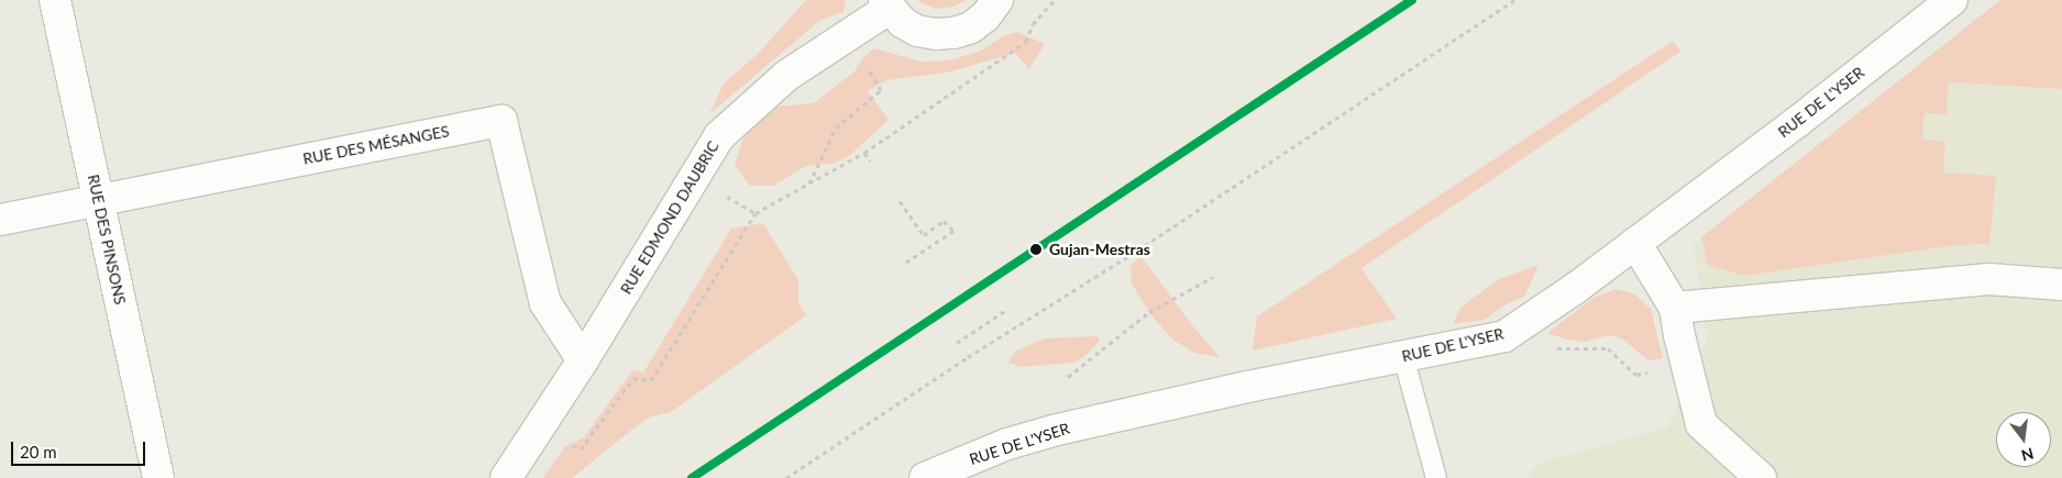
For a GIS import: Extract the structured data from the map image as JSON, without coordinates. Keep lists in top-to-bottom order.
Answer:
{
  "streets": {
    "street": [
      "RUE DE L'YSER",
      "RUE DES MÉSANGES",
      "RUE EDMOND DAUBRIC",
      "RUE DES PINSONS"
    ]
  },
  "crossings": [
    ["RUE DES MÉSANGES", "RUE EDMOND DAUBRIC"],
    ["RUE DES MÉSANGES", "RUE DES PINSONS"]
  ],
  "places": ["Gujan-Mestras"],
  "scale_bar": "20 m",
  "north": "bottom"
}
